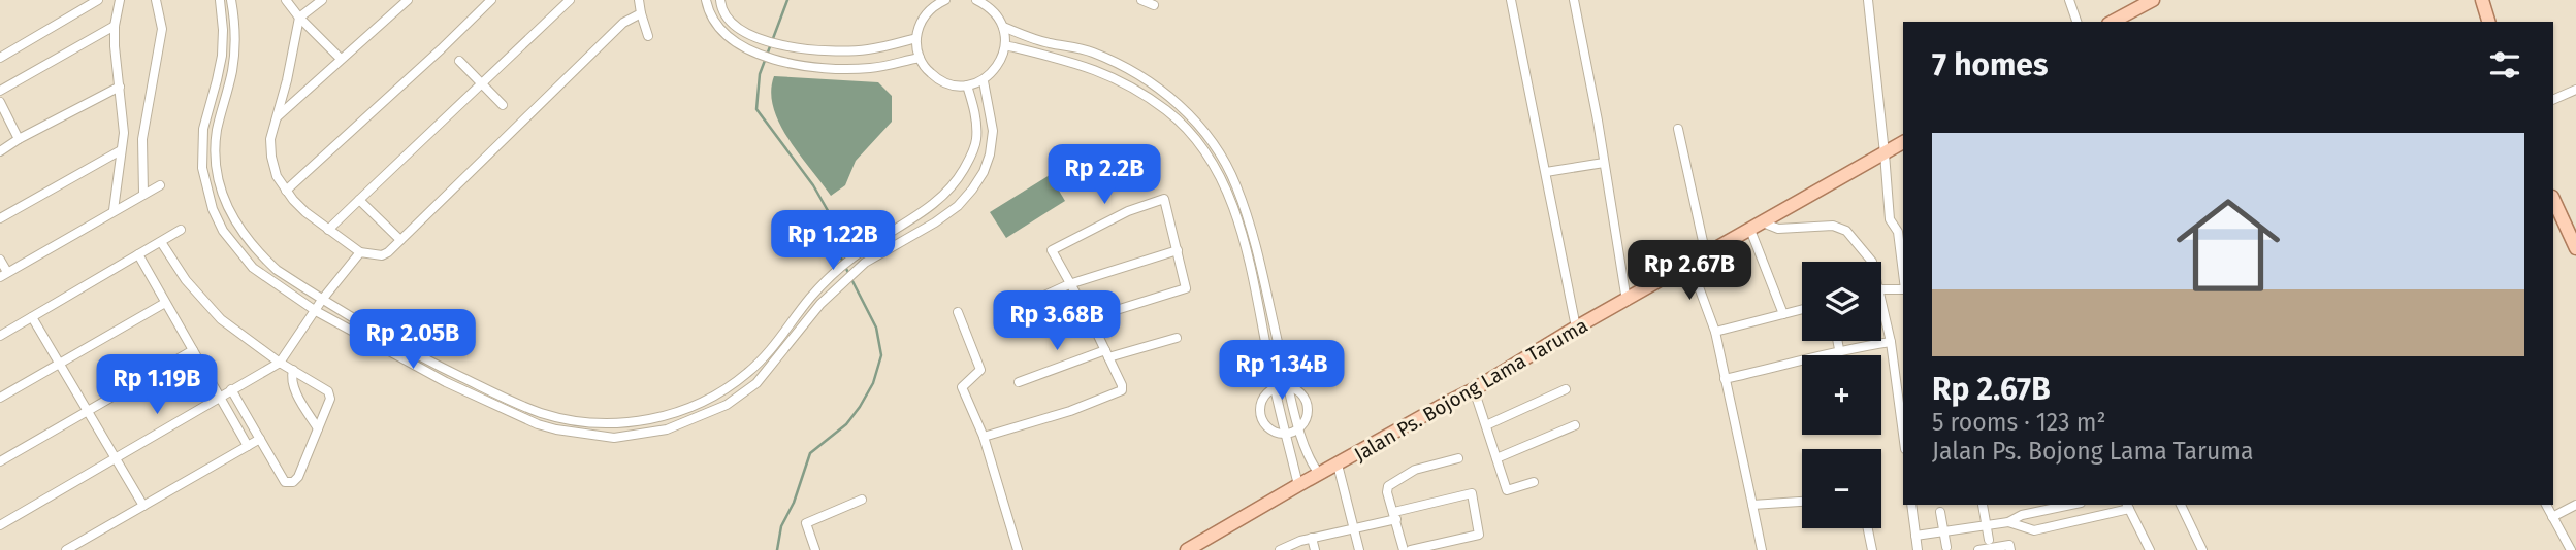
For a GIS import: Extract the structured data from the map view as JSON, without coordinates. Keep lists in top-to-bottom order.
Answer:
{
  "streets": {
    "main road": ["Jalan Ps. Bojong Lama Taruma"]
  },
  "page": {
    "heading": "7 homes",
    "list": [
      {
        "name": "Rp 2.67B",
        "note": "5 rooms · 123 m² · Jalan Ps. Bojong Lama Taruma"
      }
    ],
    "price": [
      "Rp 2.2B",
      "Rp 1.22B",
      "Rp 2.67B",
      "Rp 3.68B",
      "Rp 2.05B",
      "Rp 1.34B",
      "Rp 1.19B"
    ],
    "map_buttons": ["+", "−"]
  }
}
